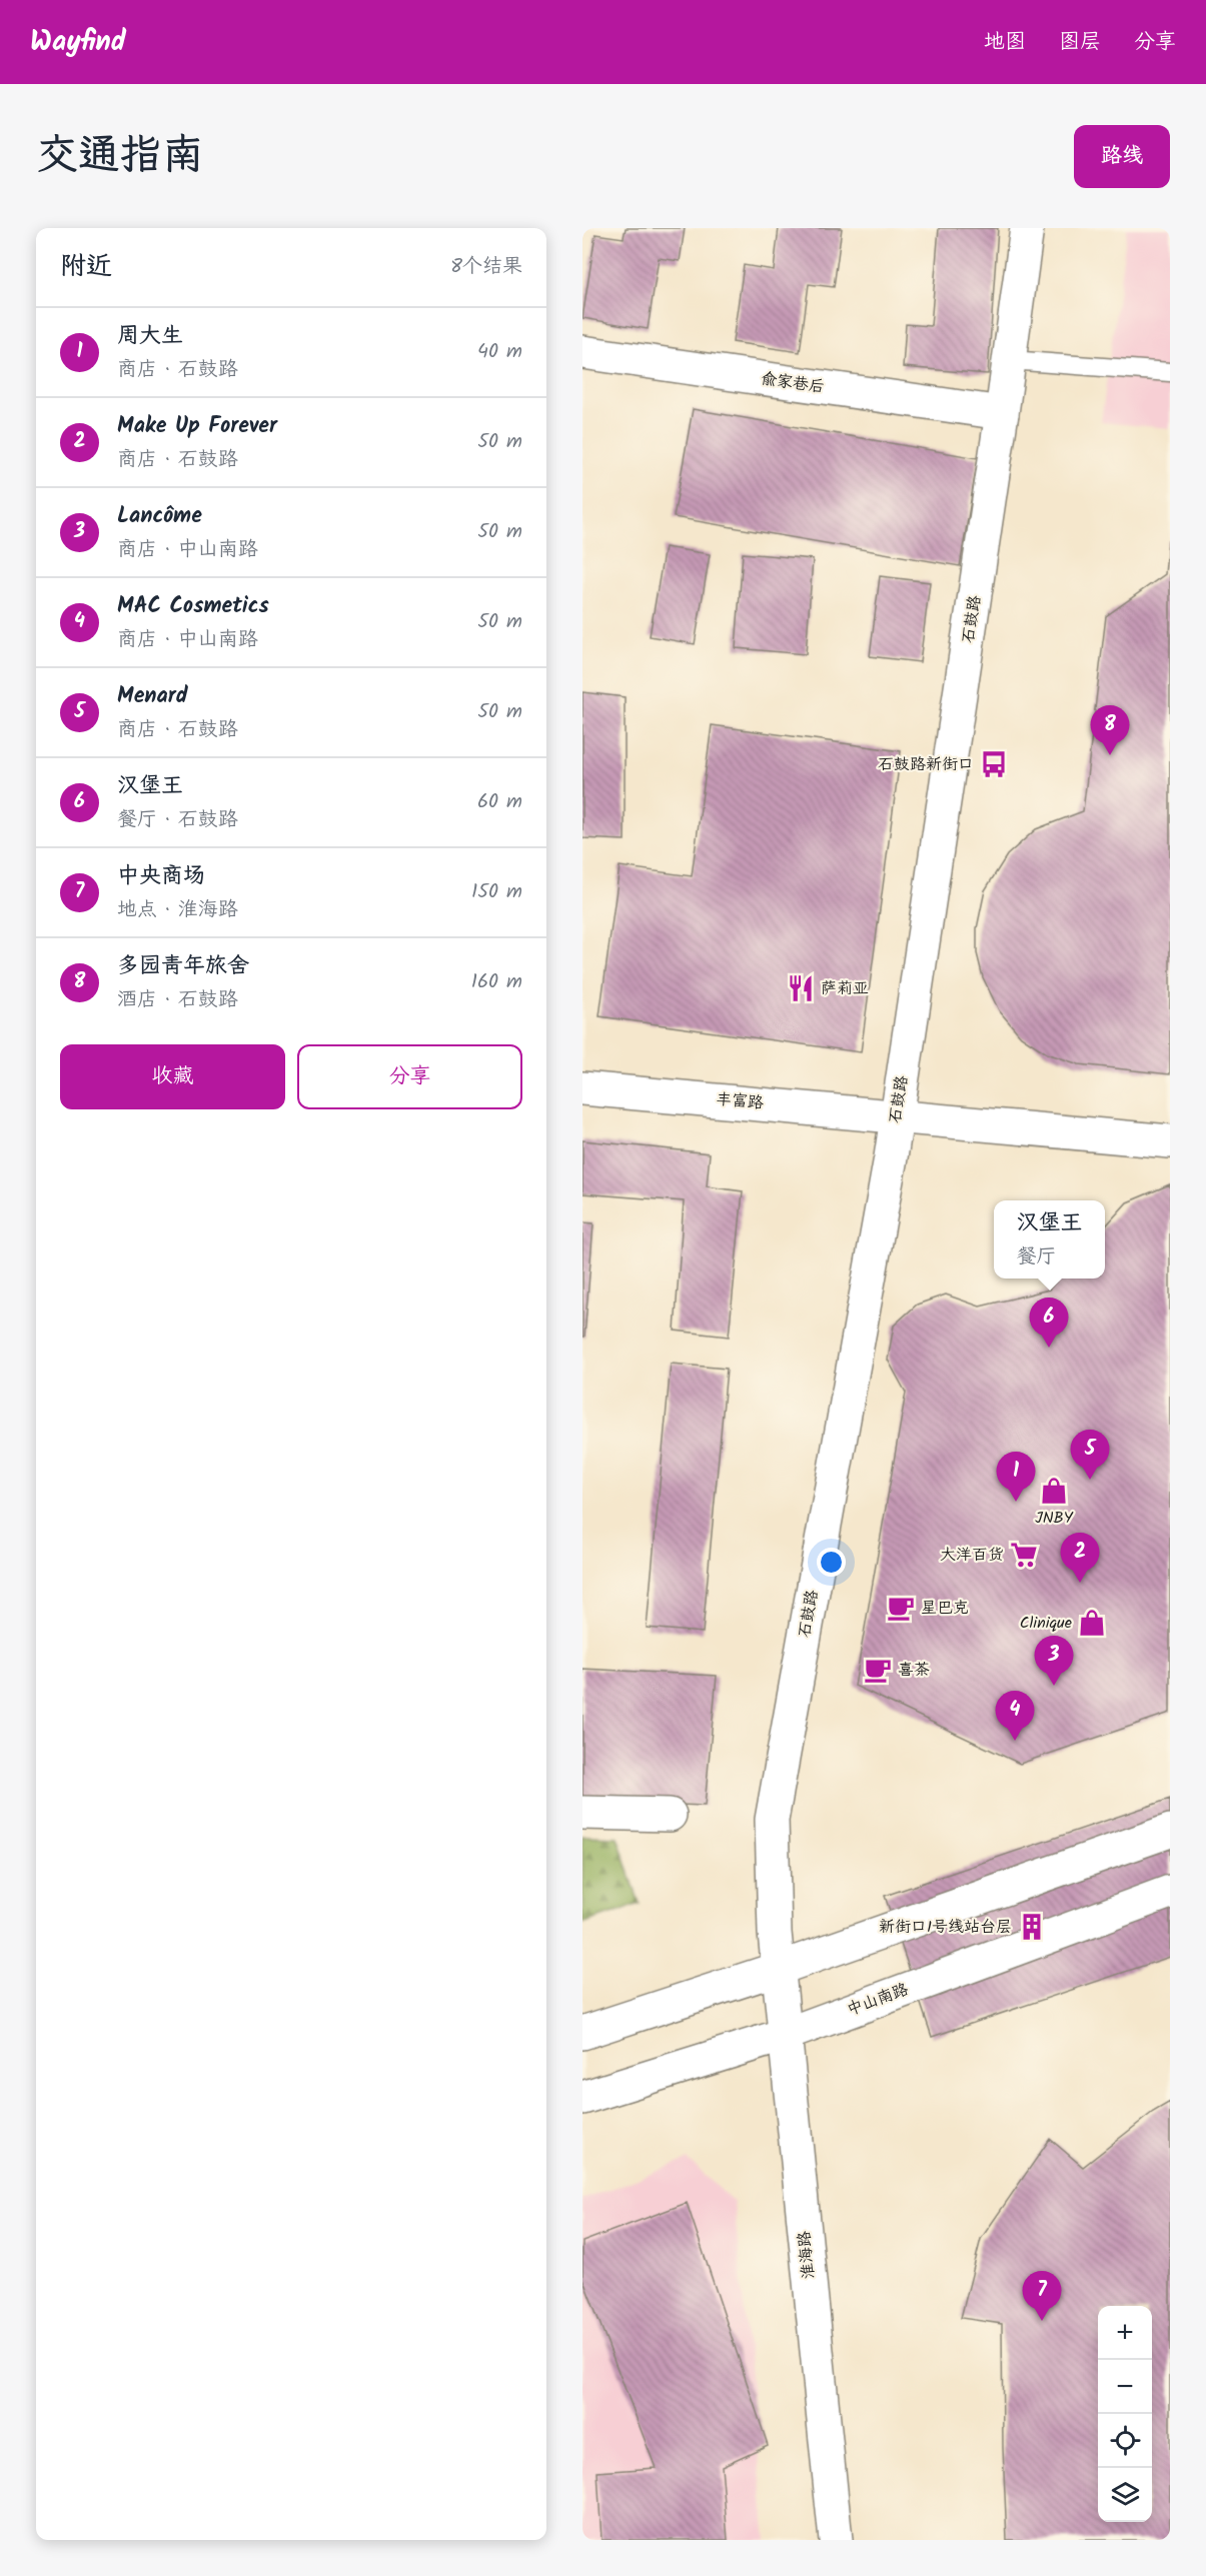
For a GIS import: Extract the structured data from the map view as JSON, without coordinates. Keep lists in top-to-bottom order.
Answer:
{
  "streets": {
    "street": [
      "俞家巷后",
      "石鼓路",
      "丰富路",
      "中山南路",
      "淮海路"
    ]
  },
  "crossings": [
    ["俞家巷后", "石鼓路"],
    ["石鼓路", "丰富路"],
    ["石鼓路", "淮海路"],
    ["中山南路", "淮海路"]
  ],
  "places": {
    "bus stop": ["石鼓路新街口"],
    "restaurant": ["萨莉亚"],
    "shop": ["JNBY", "Clinique"],
    "supermarket": ["大洋百货"],
    "cafe": ["星巴克", "喜茶"],
    "building": ["新街口1号线站台层"]
  },
  "page": {
    "header": "Wayfind",
    "nav": ["地图", "图层", "分享"],
    "title": "交通指南",
    "buttons": [
      "路线",
      ["收藏", "分享"]
    ],
    "heading": ["附近", "8个结果"],
    "list": [
      {
        "mark": "1",
        "name": "周大生",
        "note": "商店 · 石鼓路",
        "value": "40 m"
      },
      {
        "mark": "2",
        "name": "Make Up Forever",
        "note": "商店 · 石鼓路",
        "value": "50 m"
      },
      {
        "mark": "3",
        "name": "Lancôme",
        "note": "商店 · 中山南路",
        "value": "50 m"
      },
      {
        "mark": "4",
        "name": "MAC Cosmetics",
        "note": "商店 · 中山南路",
        "value": "50 m"
      },
      {
        "mark": "5",
        "name": "Menard",
        "note": "商店 · 石鼓路",
        "value": "50 m"
      },
      {
        "mark": "6",
        "name": "汉堡王",
        "note": "餐厅 · 石鼓路",
        "value": "60 m"
      },
      {
        "mark": "7",
        "name": "中央商场",
        "note": "地点 · 淮海路",
        "value": "150 m"
      },
      {
        "mark": "8",
        "name": "多园青年旅舍",
        "note": "酒店 · 石鼓路",
        "value": "160 m"
      }
    ],
    "pins": [
      "8",
      "6",
      "5",
      "1",
      "2",
      "3",
      "4",
      "7"
    ],
    "popup": ["汉堡王", "餐厅"],
    "map_buttons": ["+", "−"]
  }
}
